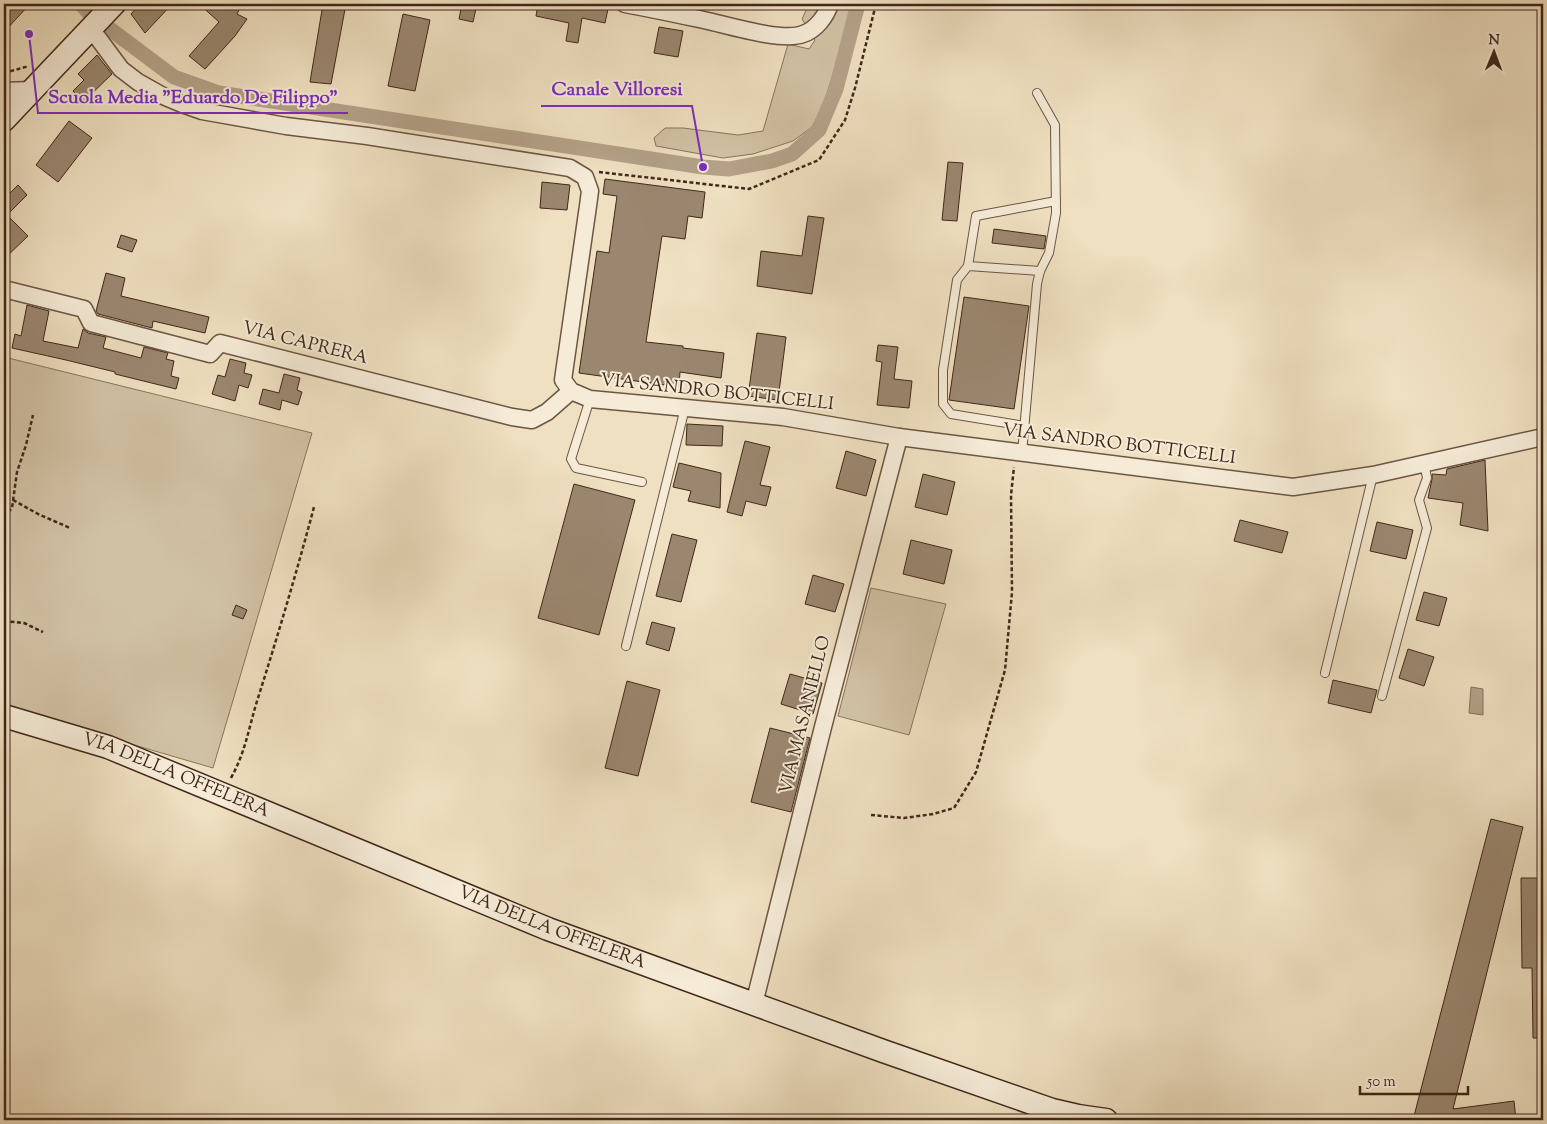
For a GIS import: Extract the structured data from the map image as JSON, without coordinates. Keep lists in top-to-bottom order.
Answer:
{
  "streets": {
    "street": [
      "VIA CAPRERA",
      "VIA SANDRO BOTTICELLI",
      "VIA MASANIELLO",
      "VIA DELLA OFFELERA"
    ]
  },
  "crossings": [
    ["VIA CAPRERA", "VIA SANDRO BOTTICELLI"],
    ["VIA SANDRO BOTTICELLI", "VIA MASANIELLO"],
    ["VIA MASANIELLO", "VIA DELLA OFFELERA"]
  ],
  "places": ["Scuola Media \"Eduardo De Filippo\"", "Canale Villoresi"],
  "scale_bar": "50 m",
  "north": "top"
}
